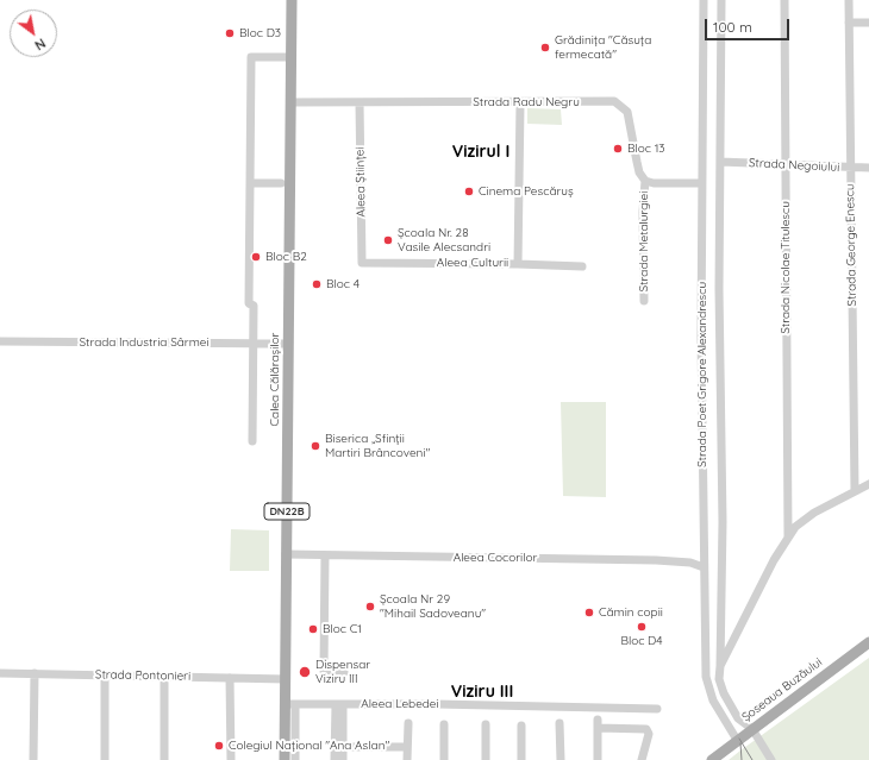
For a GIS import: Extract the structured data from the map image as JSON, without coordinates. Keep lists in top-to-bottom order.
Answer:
{
  "streets": {
    "main road": ["Calea Călărașilor", "DN22B", "Șoseaua Buzăului"],
    "street": [
      "Strada Radu Negru",
      "Strada Negoiului",
      "Aleea Științei",
      "Strada Metalurgiei",
      "Strada George Enescu",
      "Aleea Culturii",
      "Strada Nicolae Titulescu",
      "Strada Industria Sârmei",
      "Strada Poet Grigore Alexandrescu",
      "Aleea Cocorilor",
      "Strada Pontonieri",
      "Aleea Lebedei"
    ]
  },
  "crossings": [
    ["Strada Radu Negru", "Aleea Științei"],
    ["Strada Radu Negru", "Strada Metalurgiei"],
    ["Strada Radu Negru", "Calea Călărașilor"],
    ["Strada Negoiului", "Strada George Enescu"],
    ["Strada Negoiului", "Strada Nicolae Titulescu"],
    ["Strada Negoiului", "Strada Poet Grigore Alexandrescu"],
    ["Aleea Științei", "Aleea Culturii"],
    ["Strada Industria Sârmei", "Calea Călărașilor"],
    ["Strada Poet Grigore Alexandrescu", "Aleea Cocorilor"],
    ["Strada Poet Grigore Alexandrescu", "Șoseaua Buzăului"],
    ["Calea Călărașilor", "Aleea Cocorilor"],
    ["Calea Călărașilor", "Strada Pontonieri"],
    ["Calea Călărașilor", "Aleea Lebedei"]
  ],
  "districts": ["Vizirul I", "Viziru III"],
  "places": [
    "Bloc D3",
    "Grădinița \"Căsuța fermecată\"",
    "Bloc 13",
    "Cinema Pescăruș",
    "Școala Nr. 28 Vasile Alecsandri",
    "Bloc B2",
    "Bloc 4",
    "Biserica „Sfinții Martiri Brâncoveni\"",
    "Școala Nr 29 \"Mihail Sadoveanu\"",
    "Cămin copii",
    "Bloc D4",
    "Bloc C1",
    "Dispensar Viziru III",
    "Colegiul Național \"Ana Aslan\""
  ],
  "scale_bar": "100 m",
  "north": "bottom right"
}
